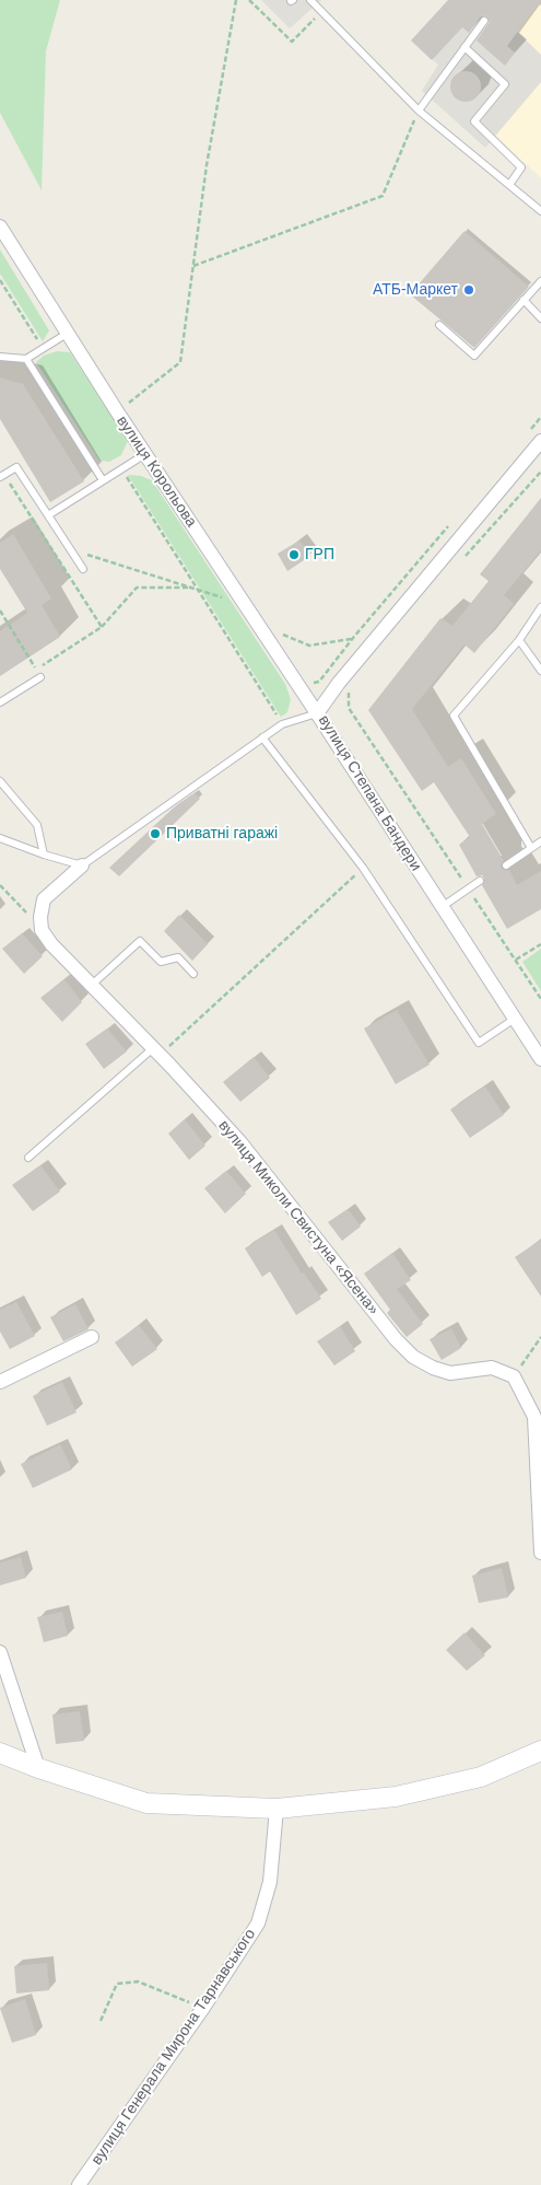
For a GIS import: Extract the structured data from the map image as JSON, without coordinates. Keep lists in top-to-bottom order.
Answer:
{
  "streets": {
    "street": [
      "вулиця Корольова",
      "вулиця Степана Бандери",
      "вулиця Миколи Свистуна «Ясена»",
      "вулиця Генерала Мирона Тарнавського"
    ]
  },
  "crossings": [
    ["вулиця Корольова", "вулиця Степана Бандери"]
  ],
  "places": ["АТБ-Маркет", "ГРП", "Приватні гаражі"]
}
